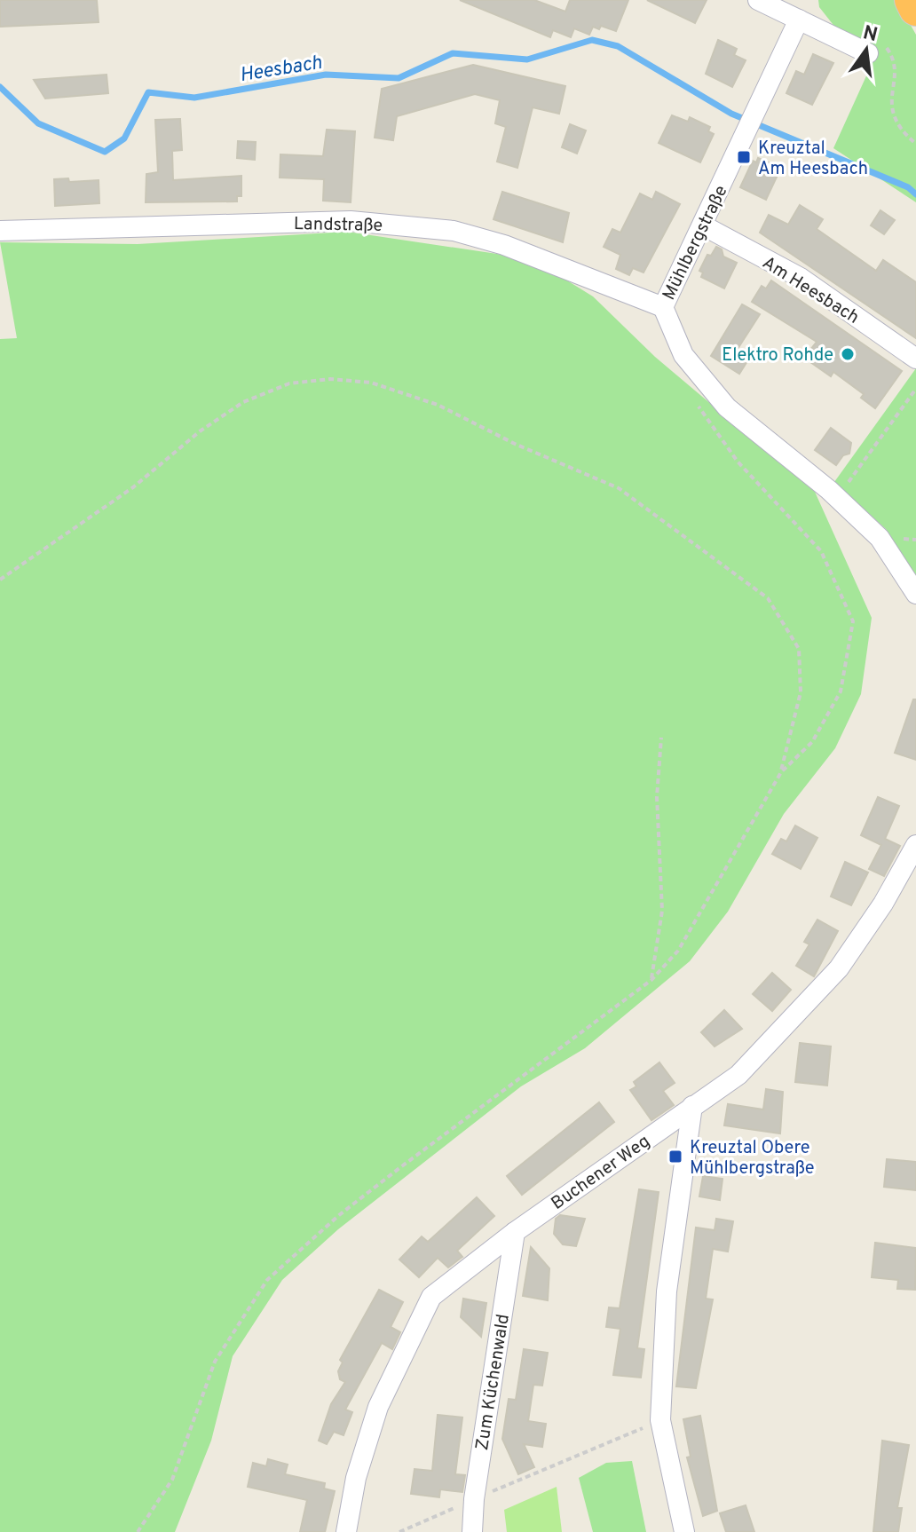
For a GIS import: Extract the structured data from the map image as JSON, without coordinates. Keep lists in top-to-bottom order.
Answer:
{
  "streets": {
    "street": [
      "Landstraße",
      "Mühlbergstraße",
      "Am Heesbach",
      "Buchener Weg",
      "Zum Küchenwald"
    ]
  },
  "crossings": [
    ["Landstraße", "Mühlbergstraße"],
    ["Mühlbergstraße", "Am Heesbach"],
    ["Buchener Weg", "Zum Küchenwald"]
  ],
  "water": ["Heesbach"],
  "places": {
    "transit": ["Kreuztal Am Heesbach", "Kreuztal Obere Mühlbergstraße"],
    "other": ["Elektro Rohde"]
  },
  "north": "top"
}
